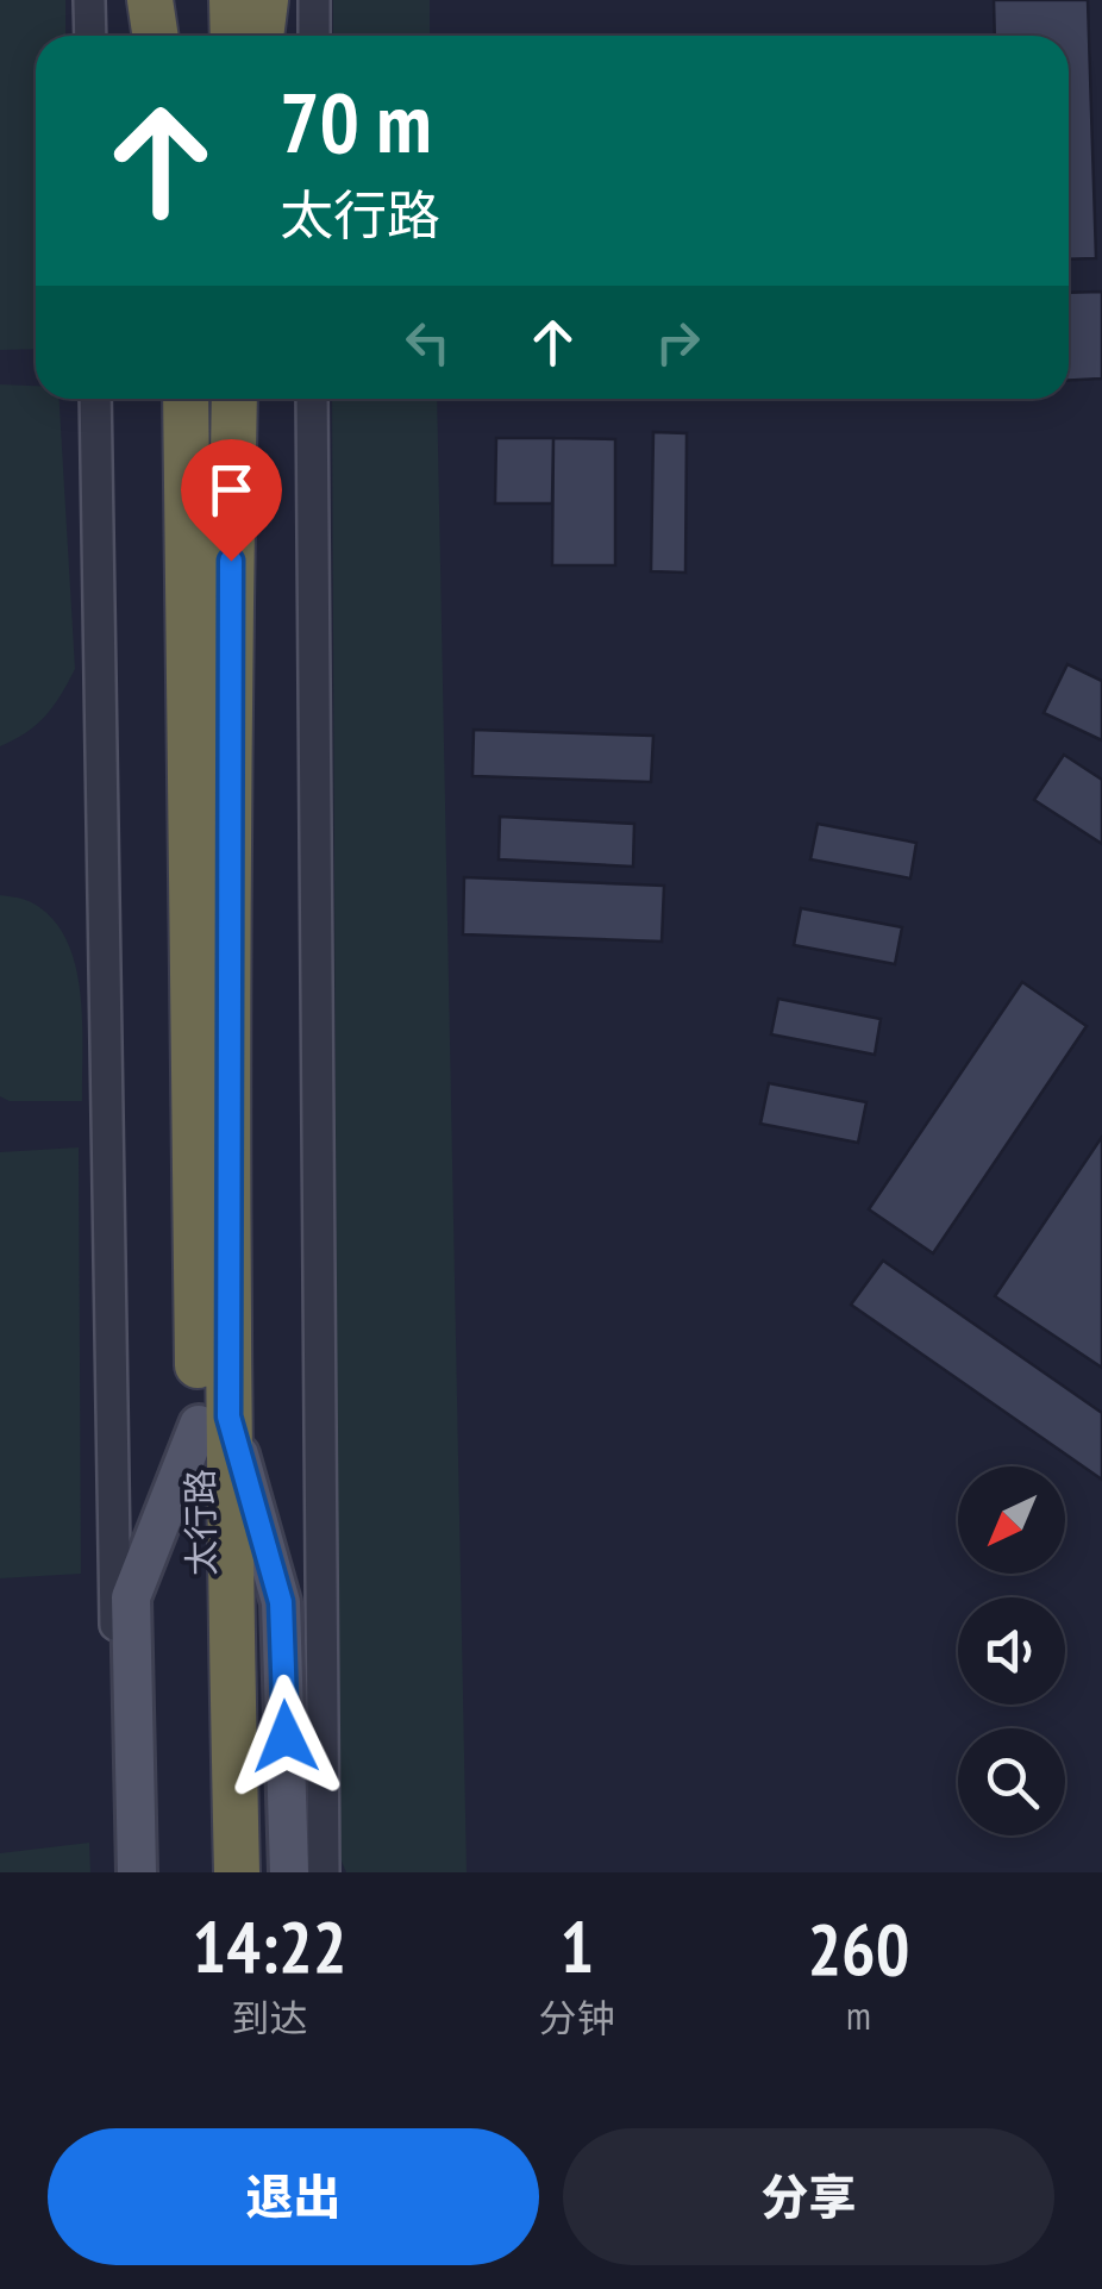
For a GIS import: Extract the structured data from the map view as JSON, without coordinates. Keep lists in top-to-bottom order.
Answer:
{
  "streets": {
    "highway": ["太行路"]
  },
  "north": "bottom left",
  "page": {
    "turn": ["70 m", "太行路"],
    "eta": [
      "14:22",
      "到达",
      "1",
      "分钟",
      "260",
      "m"
    ],
    "buttons": ["退出", "分享"]
  }
}
